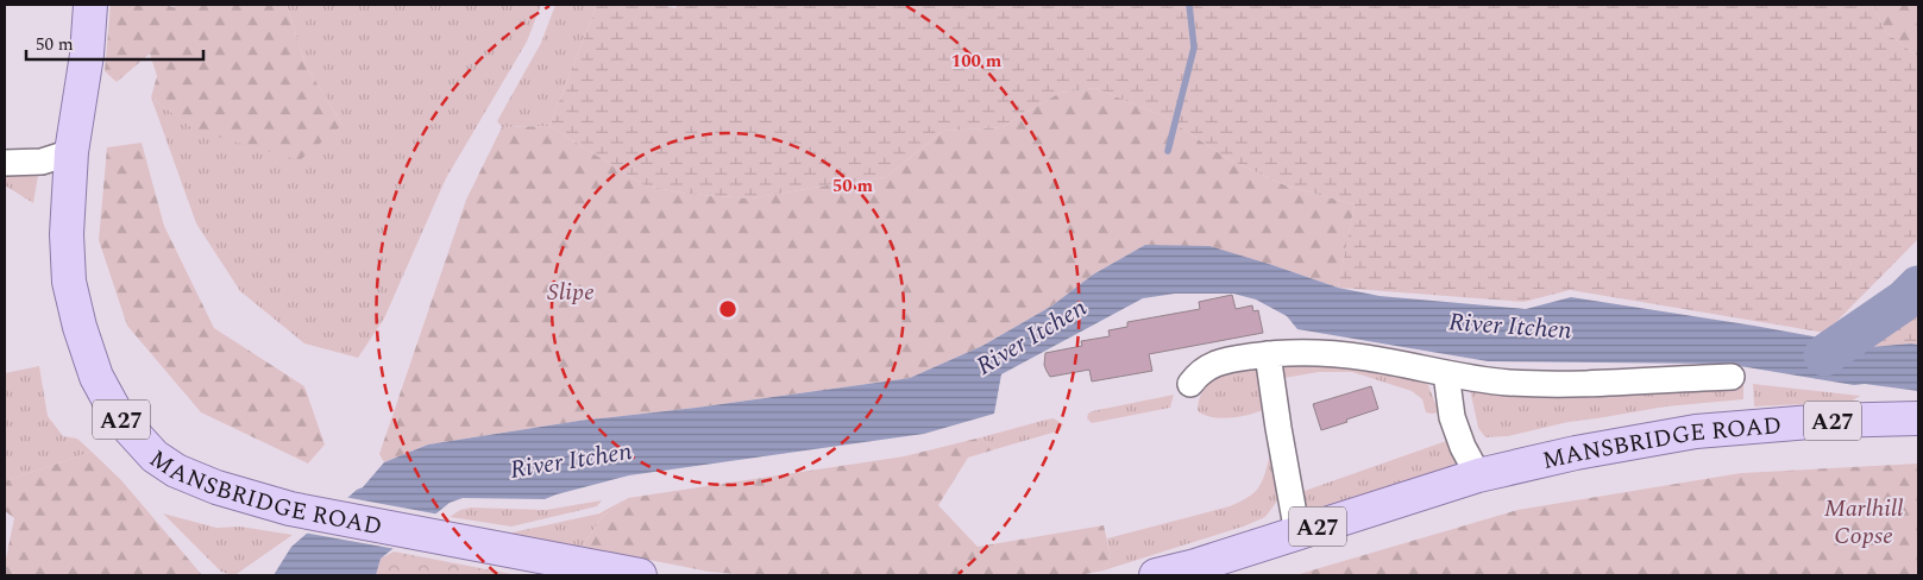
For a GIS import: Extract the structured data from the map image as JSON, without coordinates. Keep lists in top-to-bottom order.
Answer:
{
  "streets": {
    "main road": ["A27", "MANSBRIDGE ROAD"]
  },
  "water": ["River Itchen"],
  "parks": ["Slipe", "Marlhill Copse"],
  "scale_bar": "50 m",
  "rings": ["100 m", "50 m"]
}
